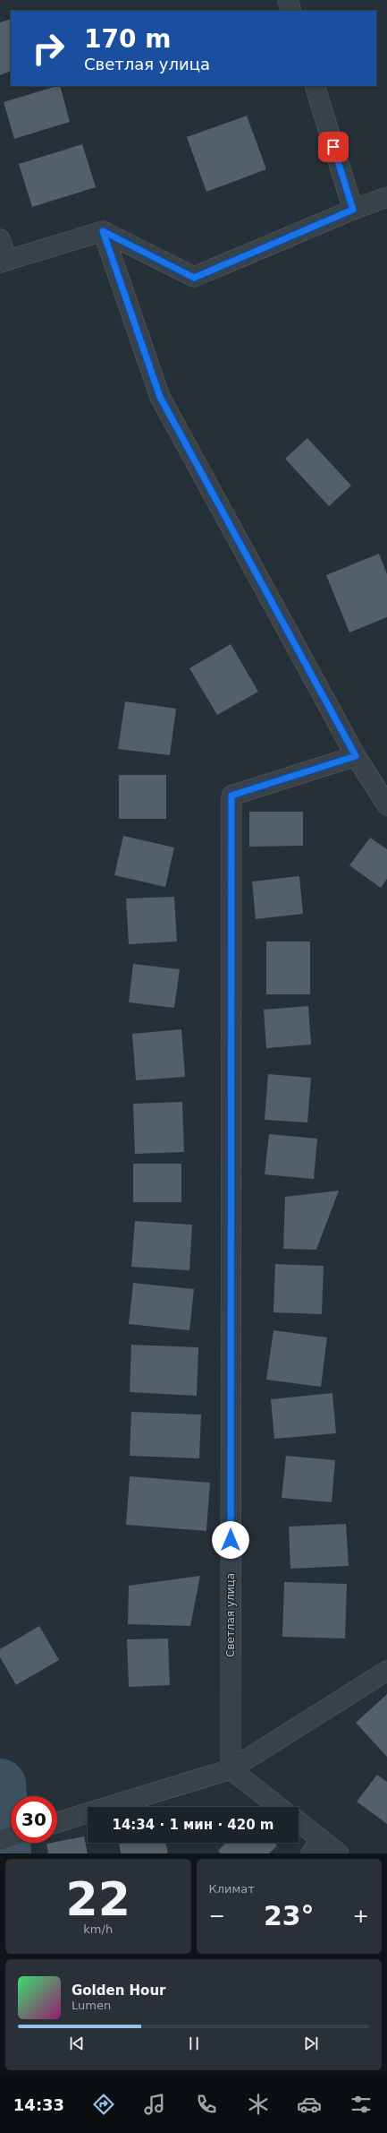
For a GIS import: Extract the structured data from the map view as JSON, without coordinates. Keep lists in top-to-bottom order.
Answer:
{
  "streets": {
    "street": ["Светлая улица"]
  },
  "page": {
    "turn": ["170 m", "Светлая улица"],
    "limit": "30",
    "trip": "14:34 · 1 мин · 420 m",
    "tile": [
      ["22", "km/h"],
      "Климат"
    ],
    "heat": ["−", "23°", "+"],
    "song": ["Golden Hour", "Lumen"],
    "tabs": "14:33"
  }
}
